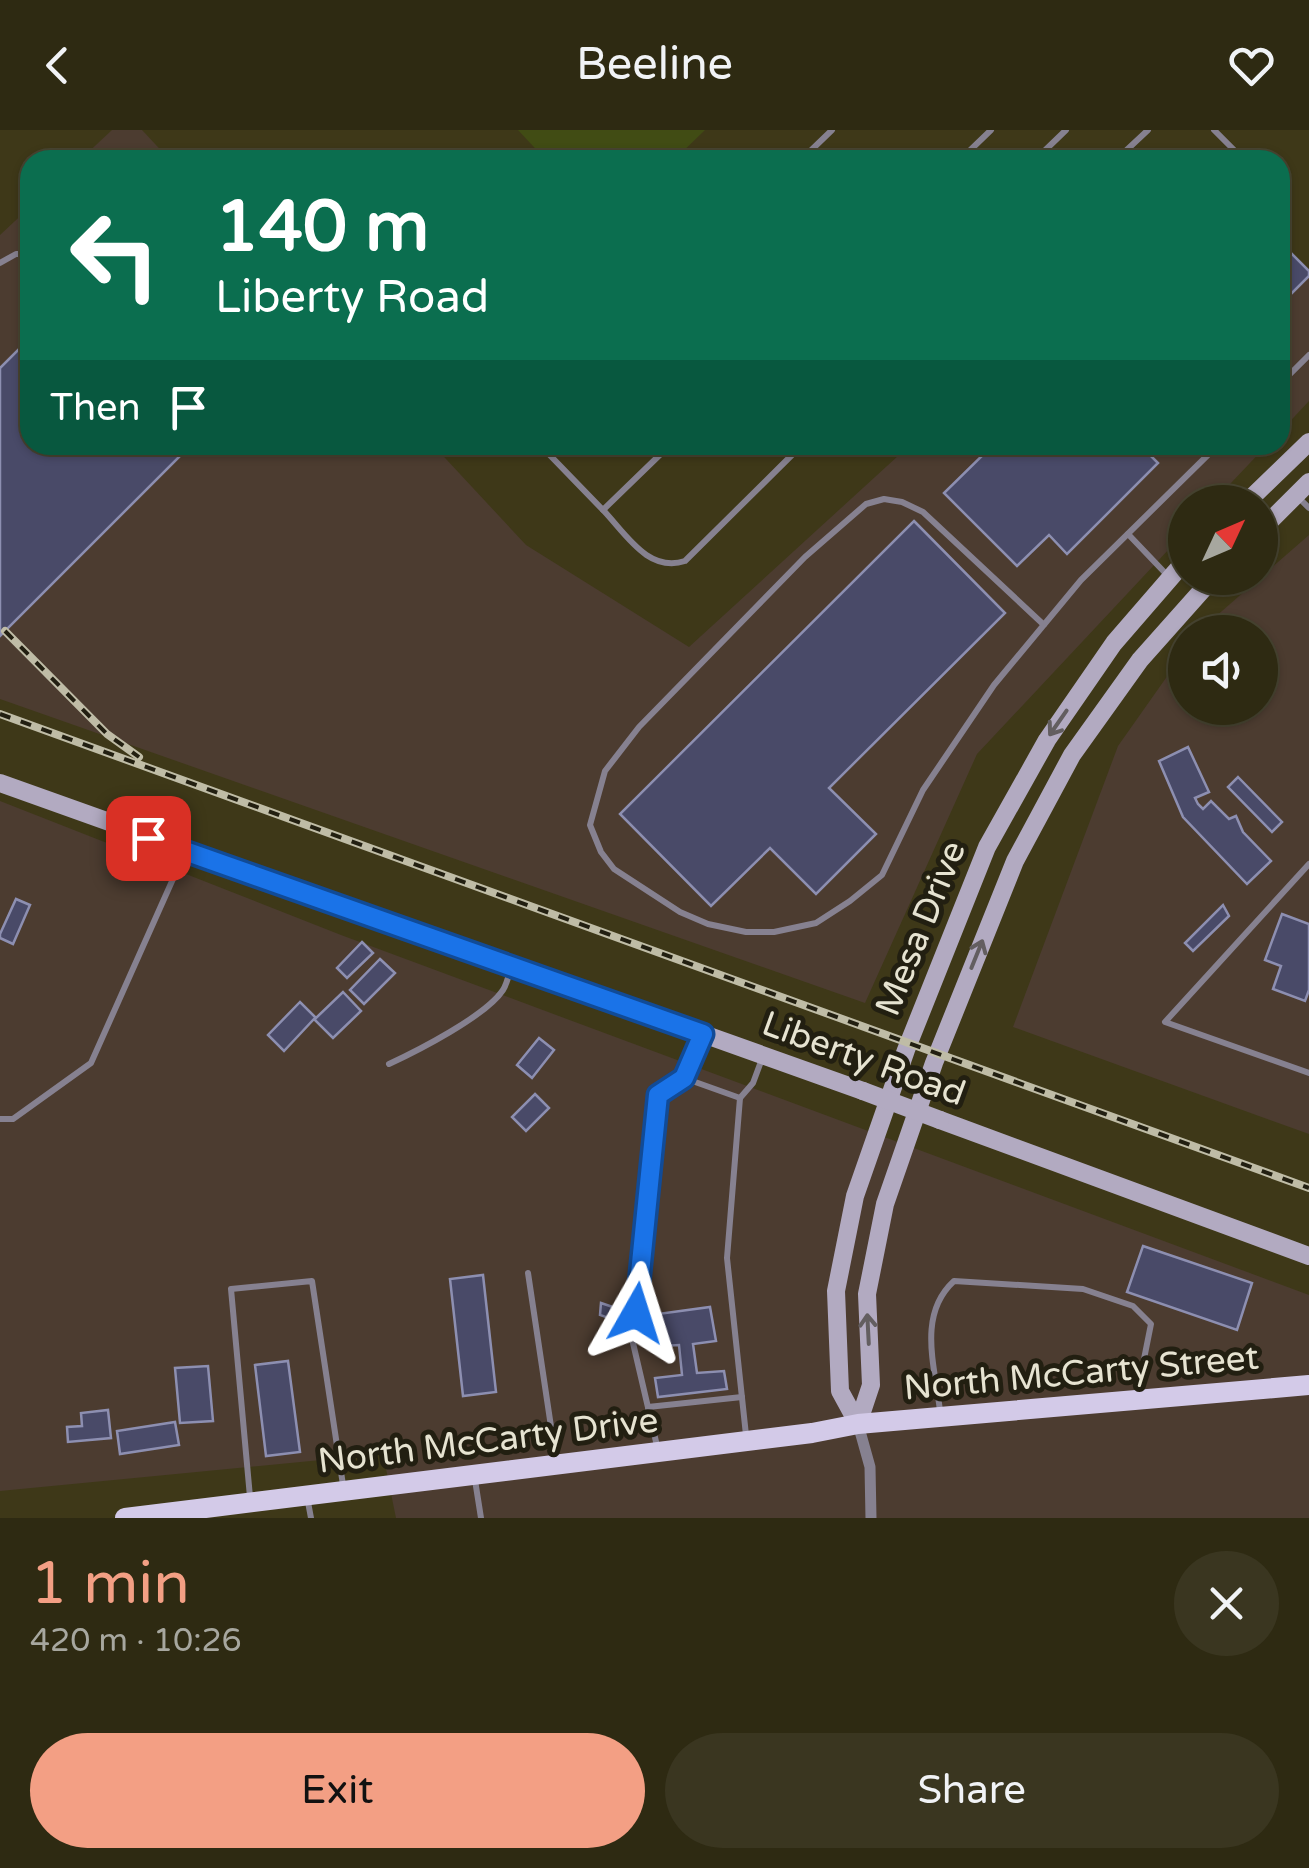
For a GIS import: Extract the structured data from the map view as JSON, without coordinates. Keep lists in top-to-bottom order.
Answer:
{
  "streets": {
    "main road": [
      "Mesa Drive",
      "Liberty Road",
      "North McCarty Street",
      "North McCarty Drive"
    ]
  },
  "crossings": [
    ["Mesa Drive", "North McCarty Street"],
    ["Mesa Drive", "North McCarty Drive"],
    ["North McCarty Street", "North McCarty Drive"]
  ],
  "north": "top right",
  "page": {
    "header": "Beeline",
    "turn": ["140 m", "Liberty Road"],
    "then": "Then",
    "heading": ["1 min", "420 m · 10:26"],
    "buttons": ["Exit", "Share"]
  }
}
